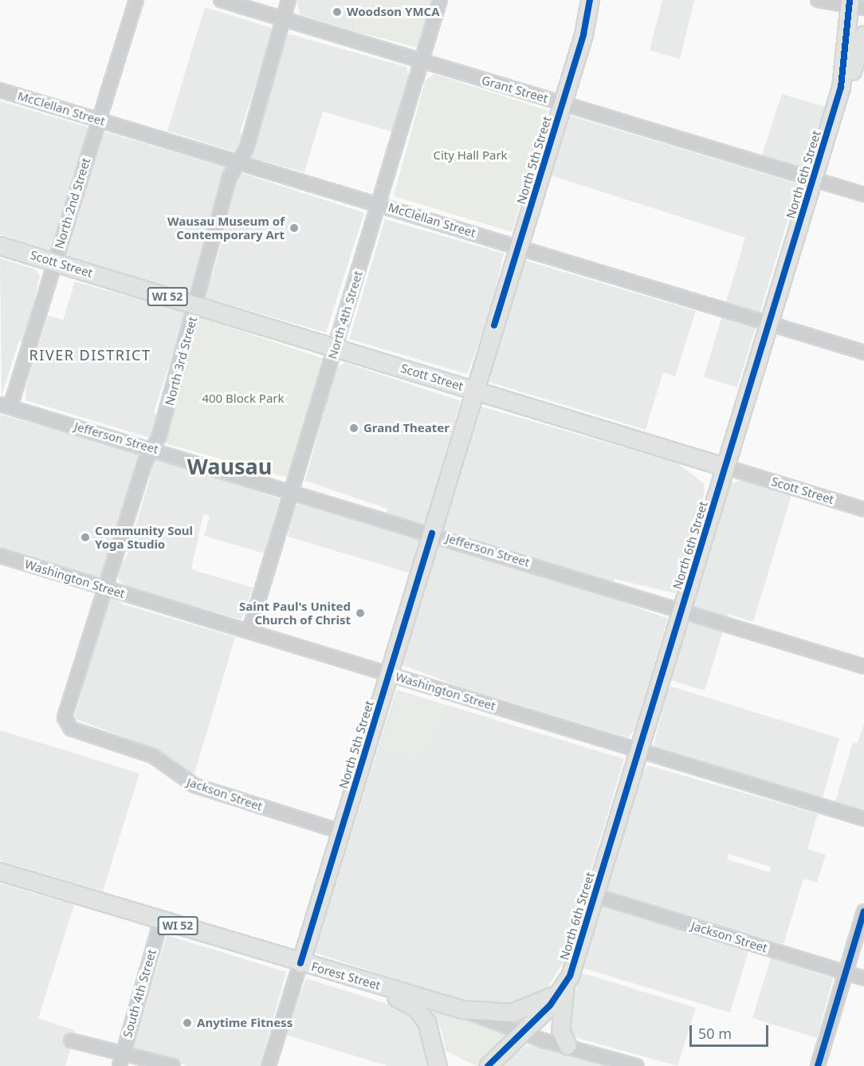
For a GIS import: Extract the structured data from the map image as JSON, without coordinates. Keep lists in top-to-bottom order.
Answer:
{
  "streets": {
    "main road": [
      "North 5th Street",
      "North 6th Street",
      "Scott Street",
      "WI 52",
      "Forest Street"
    ],
    "street": [
      "Grant Street",
      "McClellan Street",
      "North 2nd Street",
      "North 4th Street",
      "North 3rd Street",
      "Jefferson Street",
      "Washington Street",
      "Jackson Street",
      "South 4th Street"
    ]
  },
  "crossings": [
    ["Grant Street", "North 5th Street"],
    ["Grant Street", "North 6th Street"],
    ["Grant Street", "North 4th Street"],
    ["Grant Street", "North 3rd Street"],
    ["McClellan Street", "North 5th Street"],
    ["McClellan Street", "North 6th Street"],
    ["McClellan Street", "North 2nd Street"],
    ["McClellan Street", "North 4th Street"],
    ["McClellan Street", "North 3rd Street"],
    ["North 5th Street", "Scott Street"],
    ["North 5th Street", "Jefferson Street"],
    ["North 5th Street", "Washington Street"],
    ["North 5th Street", "Jackson Street"],
    ["North 5th Street", "Forest Street"],
    ["North 6th Street", "Scott Street"],
    ["North 6th Street", "WI 52"],
    ["North 6th Street", "Jefferson Street"],
    ["North 6th Street", "Washington Street"],
    ["North 6th Street", "Jackson Street"],
    ["North 6th Street", "Forest Street"],
    ["North 2nd Street", "Scott Street"],
    ["North 2nd Street", "Jefferson Street"],
    ["Scott Street", "North 4th Street"],
    ["Scott Street", "North 3rd Street"],
    ["WI 52", "Forest Street"],
    ["North 4th Street", "Jefferson Street"],
    ["North 4th Street", "Washington Street"],
    ["North 3rd Street", "Jefferson Street"],
    ["North 3rd Street", "Washington Street"],
    ["North 3rd Street", "Jackson Street"],
    ["Forest Street", "South 4th Street"]
  ],
  "districts": ["RIVER DISTRICT", "Wausau"],
  "parks": ["City Hall Park", "400 Block Park"],
  "places": [
    "Woodson YMCA",
    "Wausau Museum of Contemporary Art",
    "Grand Theater",
    "Community Soul Yoga Studio",
    "Saint Paul's United Church of Christ",
    "Anytime Fitness"
  ],
  "scale_bar": "50 m"
}
